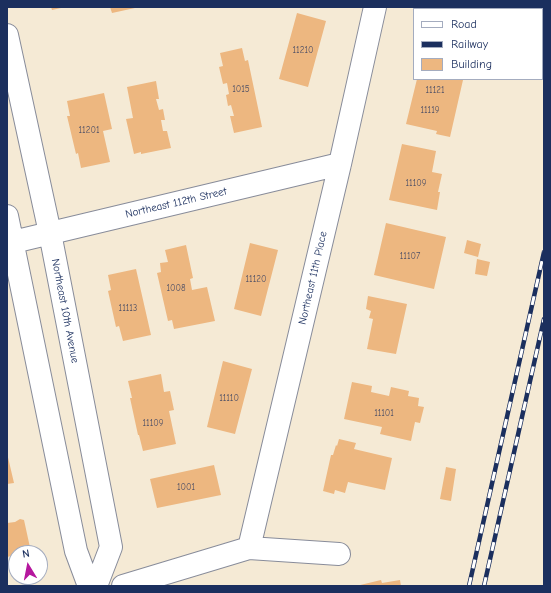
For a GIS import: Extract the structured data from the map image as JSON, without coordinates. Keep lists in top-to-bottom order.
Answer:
{
  "streets": {
    "street": ["Northeast 112th Street", "Northeast 11th Place", "Northeast 10th Avenue"]
  },
  "crossings": [
    ["Northeast 112th Street", "Northeast 11th Place"],
    ["Northeast 112th Street", "Northeast 10th Avenue"]
  ],
  "house_numbers": [
    "11210",
    "1015",
    "11121",
    "11119",
    "11201",
    "11109",
    "11107",
    "11120",
    "1008",
    "11113",
    "11110",
    "11101",
    "11109",
    "1001"
  ],
  "legend": ["Road", "Railway", "Building"],
  "north": "top"
}
